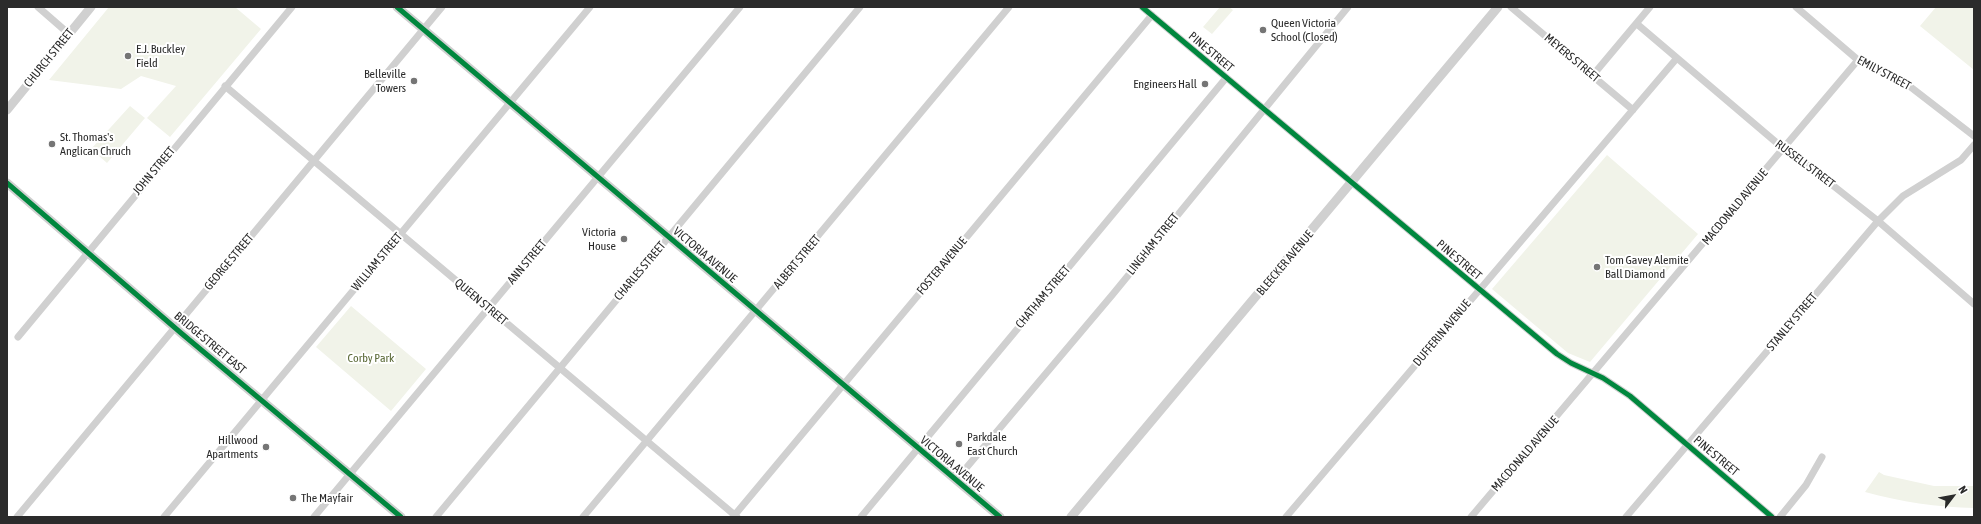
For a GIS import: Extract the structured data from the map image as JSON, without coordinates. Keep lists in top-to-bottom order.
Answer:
{
  "streets": {
    "street": [
      "PINE STREET",
      "CHURCH STREET",
      "MEYERS STREET",
      "EMILY STREET",
      "RUSSELL STREET",
      "JOHN STREET",
      "MACDONALD AVENUE",
      "LINGHAM STREET",
      "VICTORIA AVENUE",
      "GEORGE STREET",
      "WILLIAM STREET",
      "ANN STREET",
      "ALBERT STREET",
      "BLEECKER AVENUE",
      "FOSTER AVENUE",
      "CHARLES STREET",
      "CHATHAM STREET",
      "QUEEN STREET",
      "STANLEY STREET",
      "DUFFERIN AVENUE",
      "BRIDGE STREET EAST"
    ]
  },
  "crossings": [
    ["PINE STREET", "MACDONALD AVENUE"],
    ["PINE STREET", "LINGHAM STREET"],
    ["PINE STREET", "BLEECKER AVENUE"],
    ["PINE STREET", "FOSTER AVENUE"],
    ["PINE STREET", "CHATHAM STREET"],
    ["PINE STREET", "STANLEY STREET"],
    ["PINE STREET", "DUFFERIN AVENUE"],
    ["MEYERS STREET", "DUFFERIN AVENUE"],
    ["EMILY STREET", "MACDONALD AVENUE"],
    ["RUSSELL STREET", "MACDONALD AVENUE"],
    ["RUSSELL STREET", "STANLEY STREET"],
    ["RUSSELL STREET", "DUFFERIN AVENUE"],
    ["JOHN STREET", "QUEEN STREET"],
    ["JOHN STREET", "BRIDGE STREET EAST"],
    ["LINGHAM STREET", "VICTORIA AVENUE"],
    ["VICTORIA AVENUE", "GEORGE STREET"],
    ["VICTORIA AVENUE", "WILLIAM STREET"],
    ["VICTORIA AVENUE", "ANN STREET"],
    ["VICTORIA AVENUE", "ALBERT STREET"],
    ["VICTORIA AVENUE", "FOSTER AVENUE"],
    ["VICTORIA AVENUE", "CHARLES STREET"],
    ["VICTORIA AVENUE", "CHATHAM STREET"],
    ["GEORGE STREET", "QUEEN STREET"],
    ["GEORGE STREET", "BRIDGE STREET EAST"],
    ["WILLIAM STREET", "QUEEN STREET"],
    ["WILLIAM STREET", "BRIDGE STREET EAST"],
    ["ANN STREET", "QUEEN STREET"],
    ["ANN STREET", "BRIDGE STREET EAST"],
    ["ALBERT STREET", "QUEEN STREET"],
    ["FOSTER AVENUE", "QUEEN STREET"],
    ["CHARLES STREET", "QUEEN STREET"]
  ],
  "parks": ["Corby Park"],
  "places": [
    "Queen Victoria School (Closed)",
    "E.J. Buckley Field",
    "Belleville Towers",
    "Engineers Hall",
    "St. Thomas's Anglican Chruch",
    "Victoria House",
    "Tom Gavey Alemite Ball Diamond",
    "Parkdale East Church",
    "Hillwood Apartments",
    "The Mayfair"
  ],
  "north": "top right"
}
